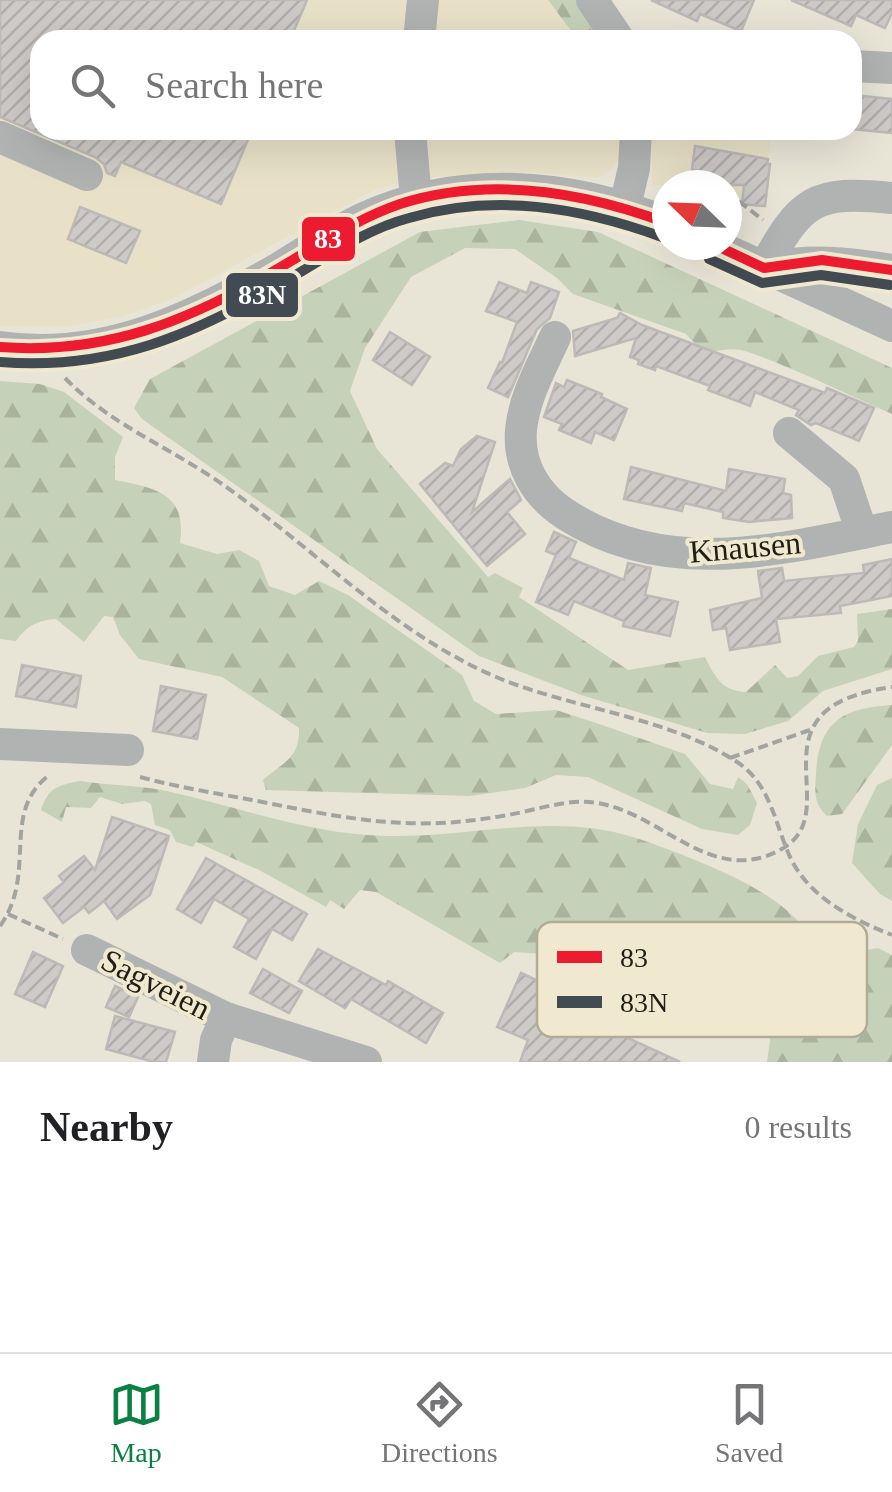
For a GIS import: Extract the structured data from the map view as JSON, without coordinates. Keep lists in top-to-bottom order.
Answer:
{
  "streets": {
    "street": ["Knausen", "Sagveien"]
  },
  "lines": ["transit line 83", "transit line 83N"],
  "legend": ["83", "83N"],
  "north": "top left",
  "page": {
    "search": "Search here",
    "heading": ["Nearby", "0 results"],
    "nav": ["Map", "Directions", "Saved"]
  }
}
